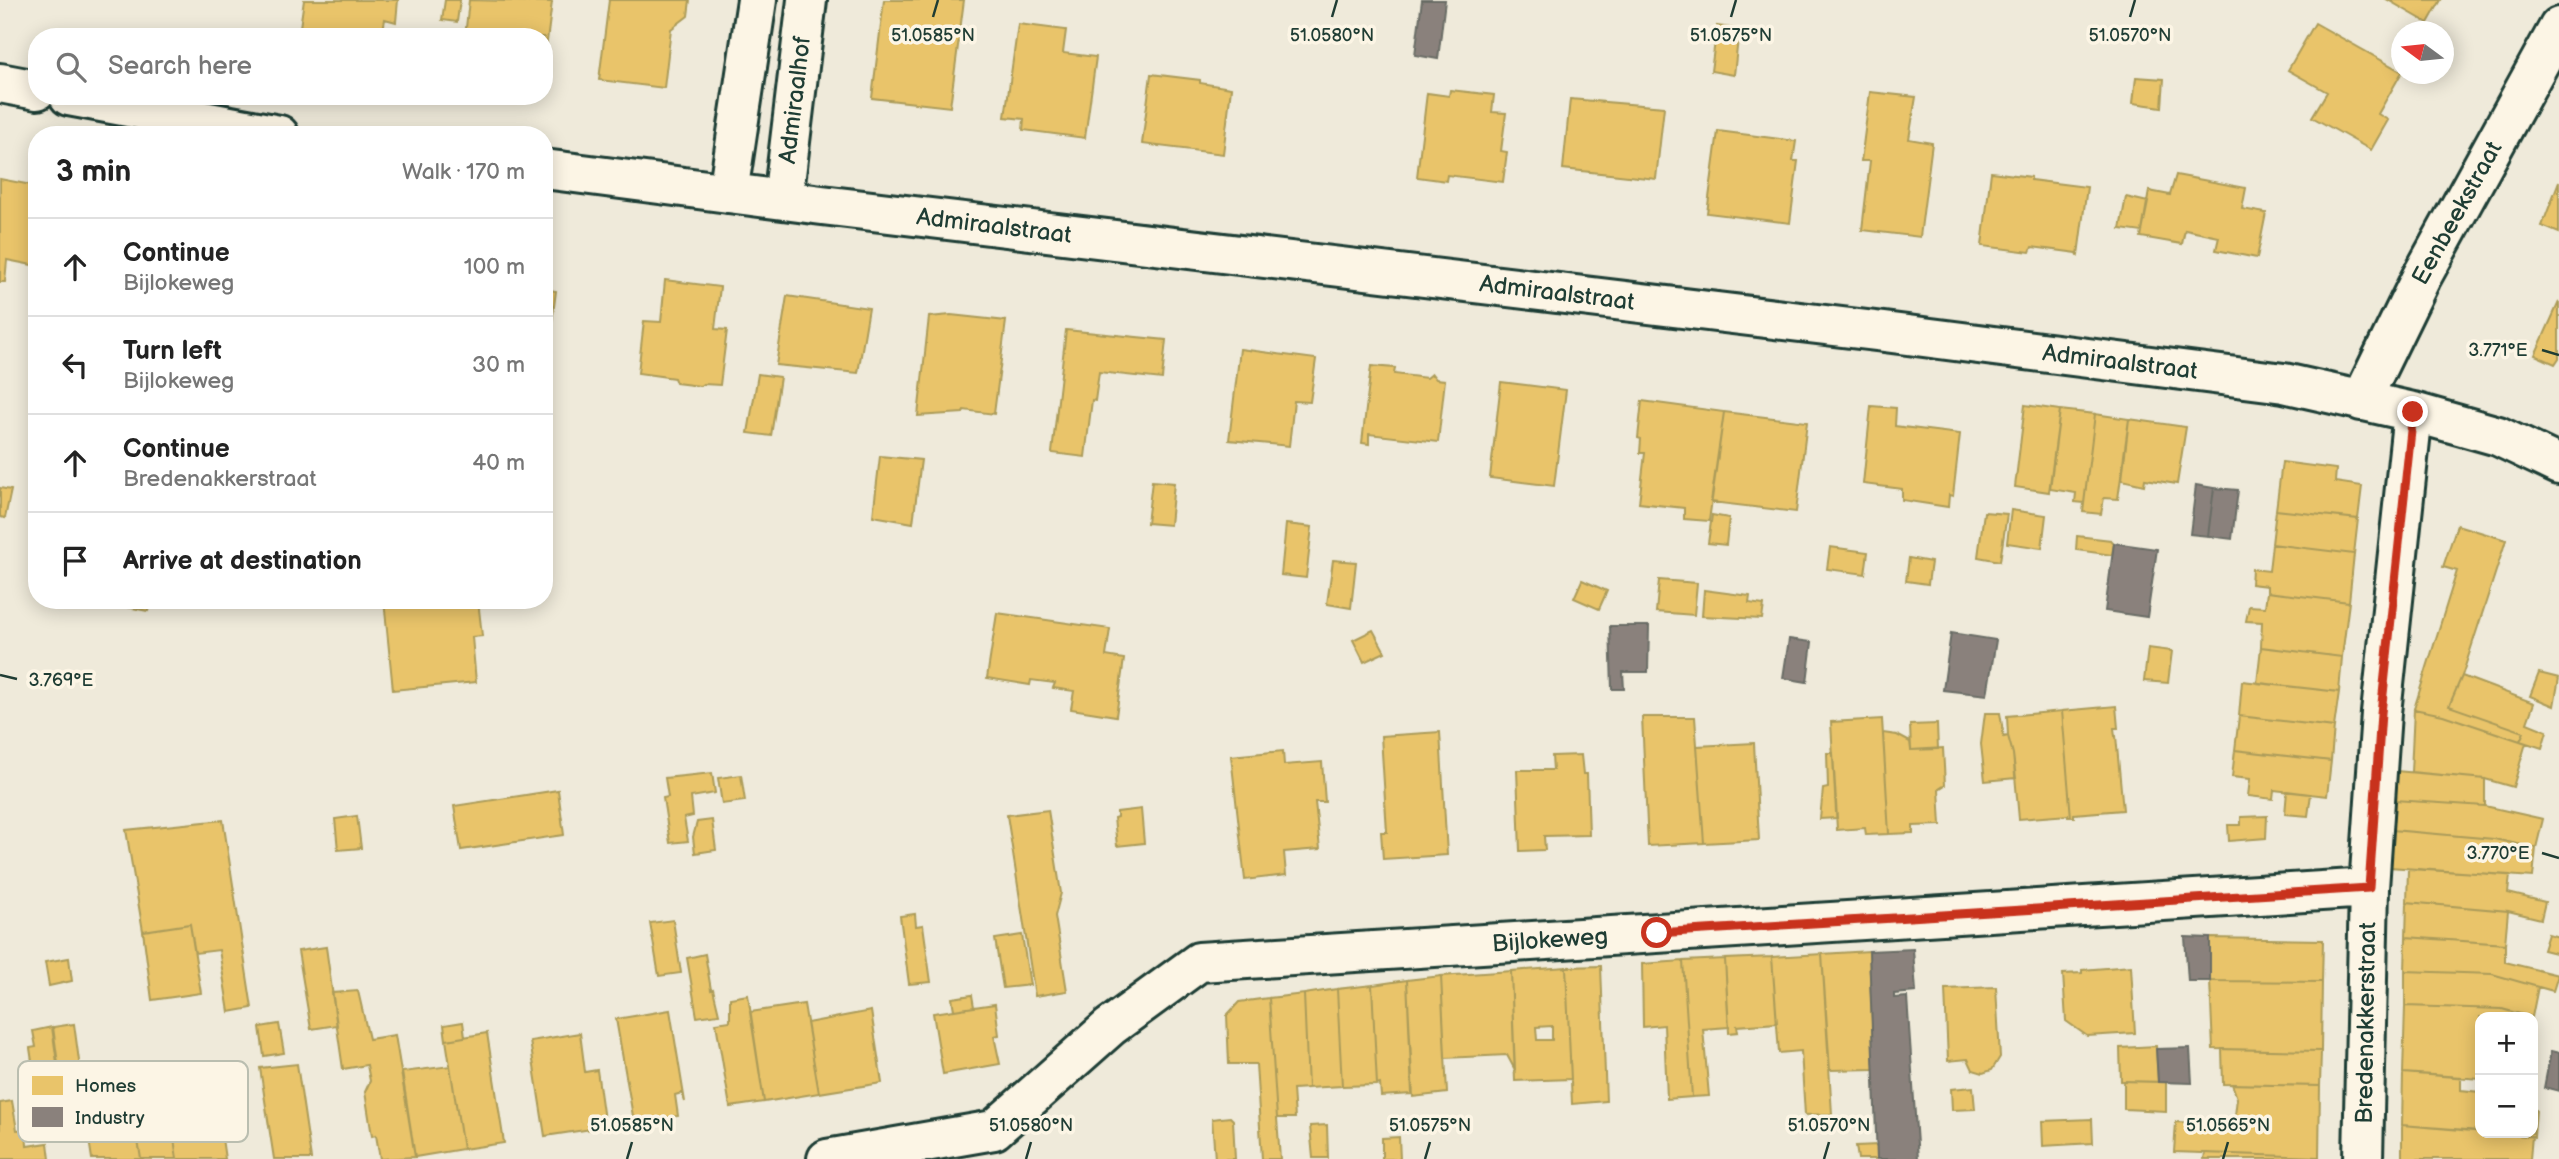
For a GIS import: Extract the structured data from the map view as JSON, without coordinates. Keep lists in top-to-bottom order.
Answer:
{
  "streets": {
    "street": [
      "Admiraalhof",
      "Eenbeekstraat",
      "Admiraalstraat",
      "Bijlokeweg",
      "Bredenakkerstraat"
    ]
  },
  "crossings": [
    ["Admiraalhof", "Admiraalstraat"],
    ["Eenbeekstraat", "Admiraalstraat"],
    ["Bijlokeweg", "Bredenakkerstraat"]
  ],
  "legend": ["Homes", "Industry"],
  "north": "left",
  "page": {
    "search": "Search here",
    "heading": ["3 min", "Walk · 170 m"],
    "list": [
      ["Continue", "Bijlokeweg", "100 m"],
      ["Turn left", "Bijlokeweg", "30 m"],
      ["Continue", "Bredenakkerstraat", "40 m"],
      "Arrive at destination"
    ],
    "map_buttons": ["+", "−"]
  },
  "coordinates": [
    "51.0585°N",
    "51.0580°N",
    "51.0575°N",
    "51.0570°N",
    "3.771°E",
    "3.769°E",
    "3.770°E",
    "51.0565°N"
  ]
}
